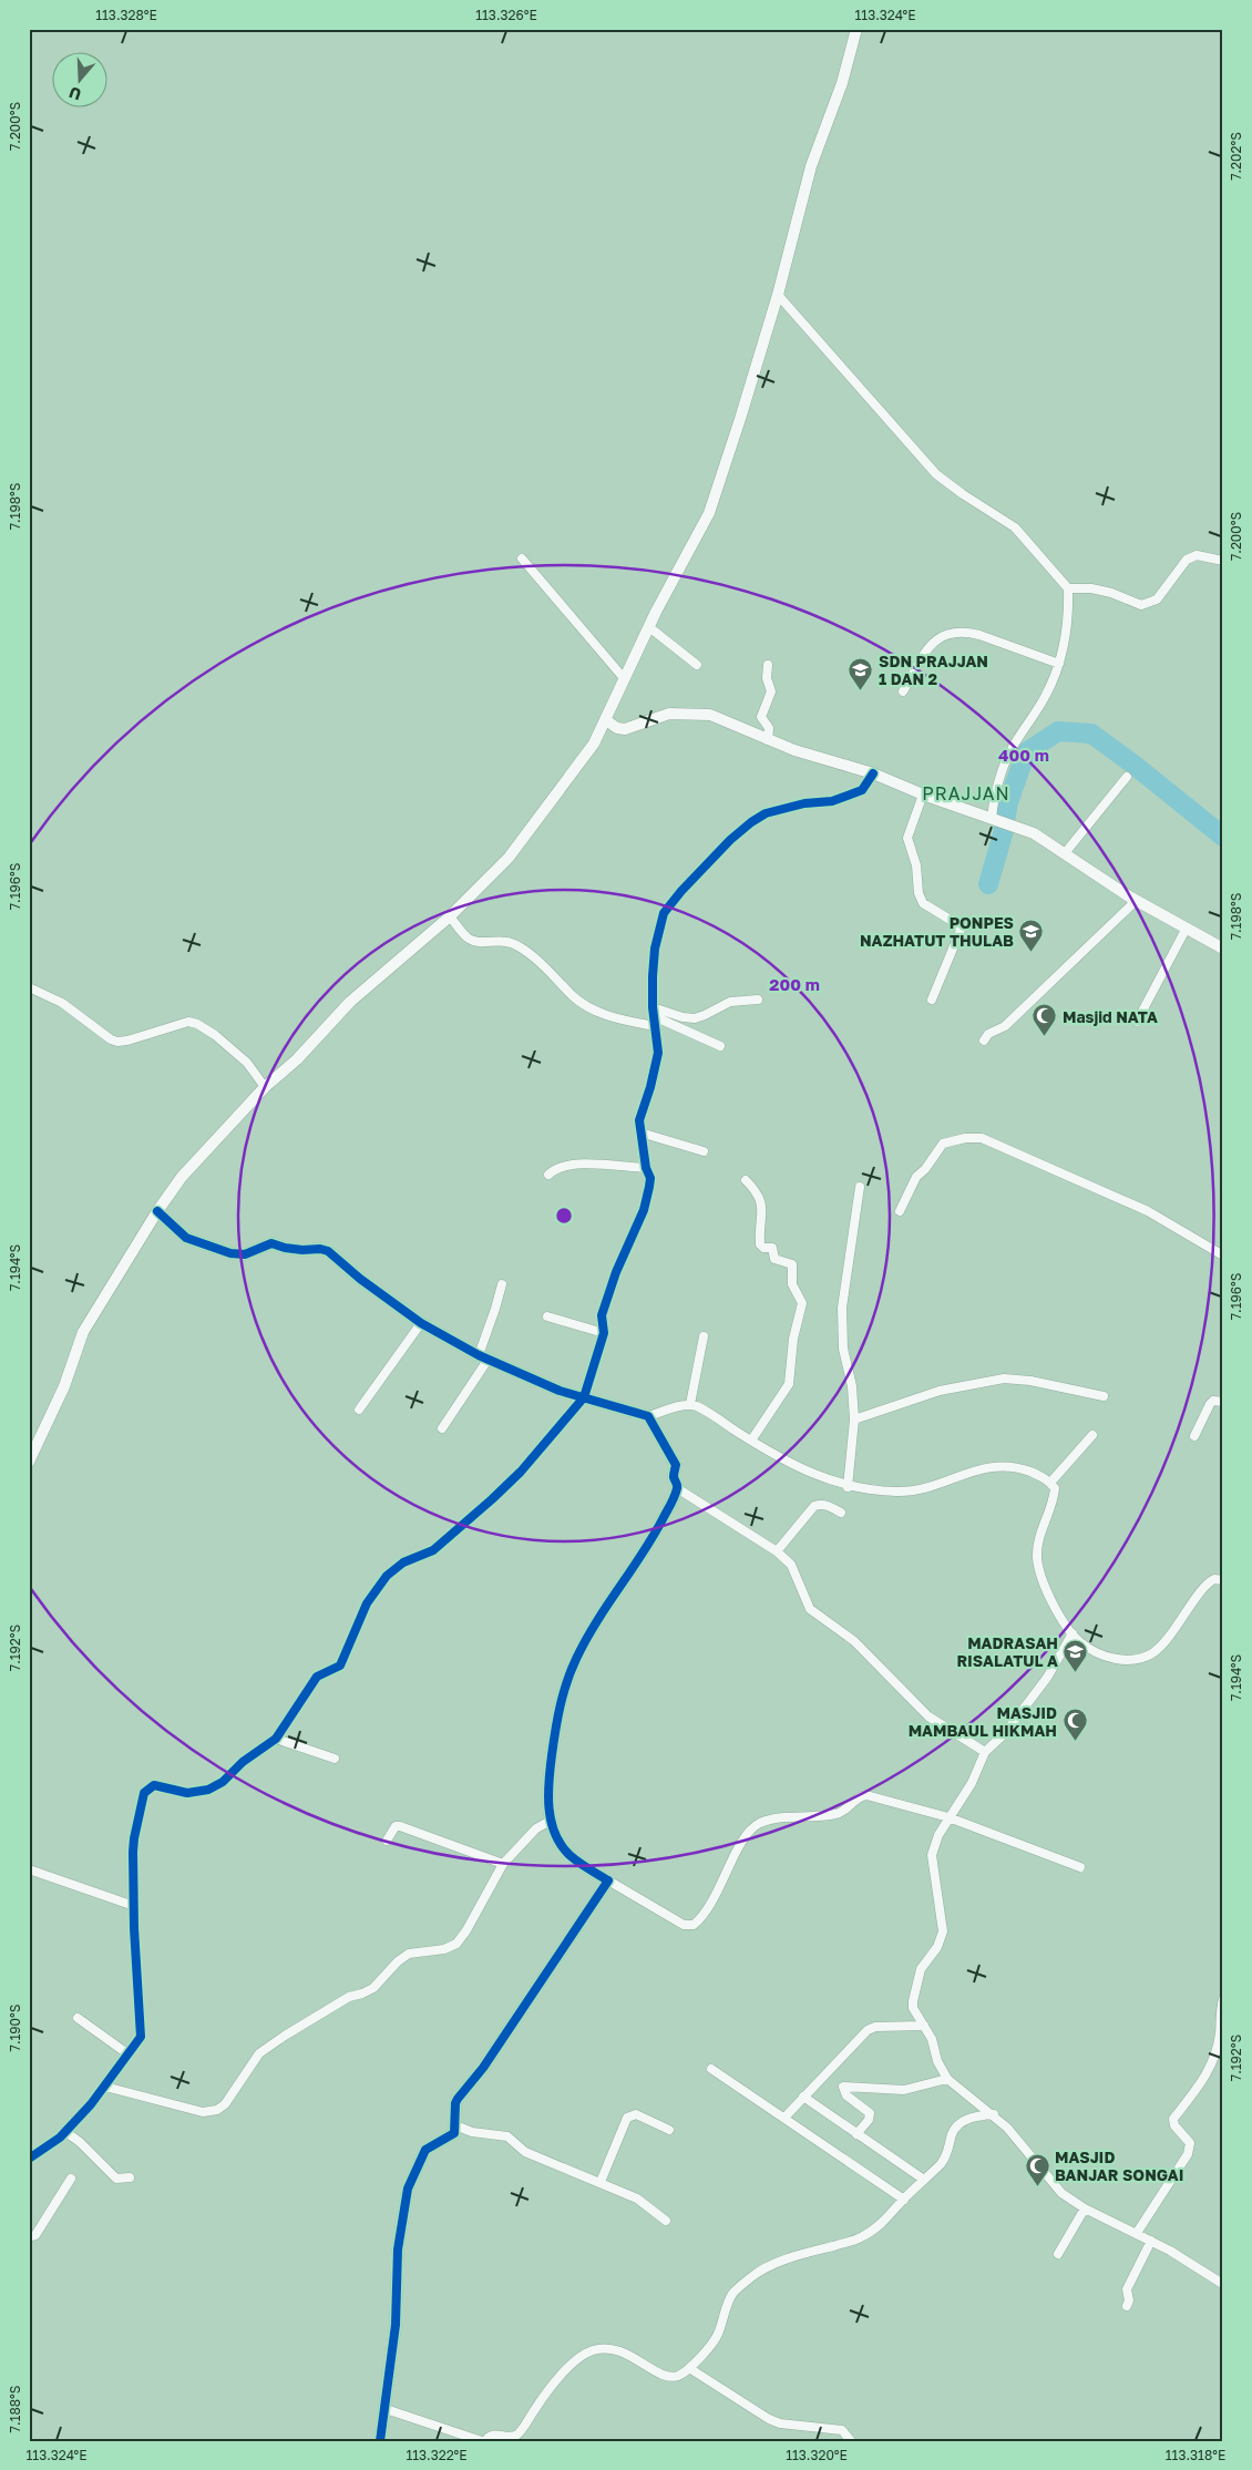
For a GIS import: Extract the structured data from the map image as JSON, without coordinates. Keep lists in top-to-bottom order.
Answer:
{
  "districts": ["PRAJJAN"],
  "places": {
    "school or university": ["SDN PRAJJAN 1 DAN 2", "PONPES NAZHATUT THULAB", "MADRASAH RISALATUL A"],
    "mosque": ["Masjid NATA", "MASJID MAMBAUL HIKMAH", "MASJID BANJAR SONGAI"]
  },
  "north": "bottom",
  "coordinates": [
    "113.328°E",
    "113.326°E",
    "113.324°E",
    "7.200°S",
    "7.202°S",
    "7.198°S",
    "7.196°S",
    "7.194°S",
    "7.192°S",
    "7.190°S",
    "7.188°S",
    "113.322°E",
    "113.320°E",
    "113.318°E"
  ],
  "rings": ["400 m", "200 m"]
}
